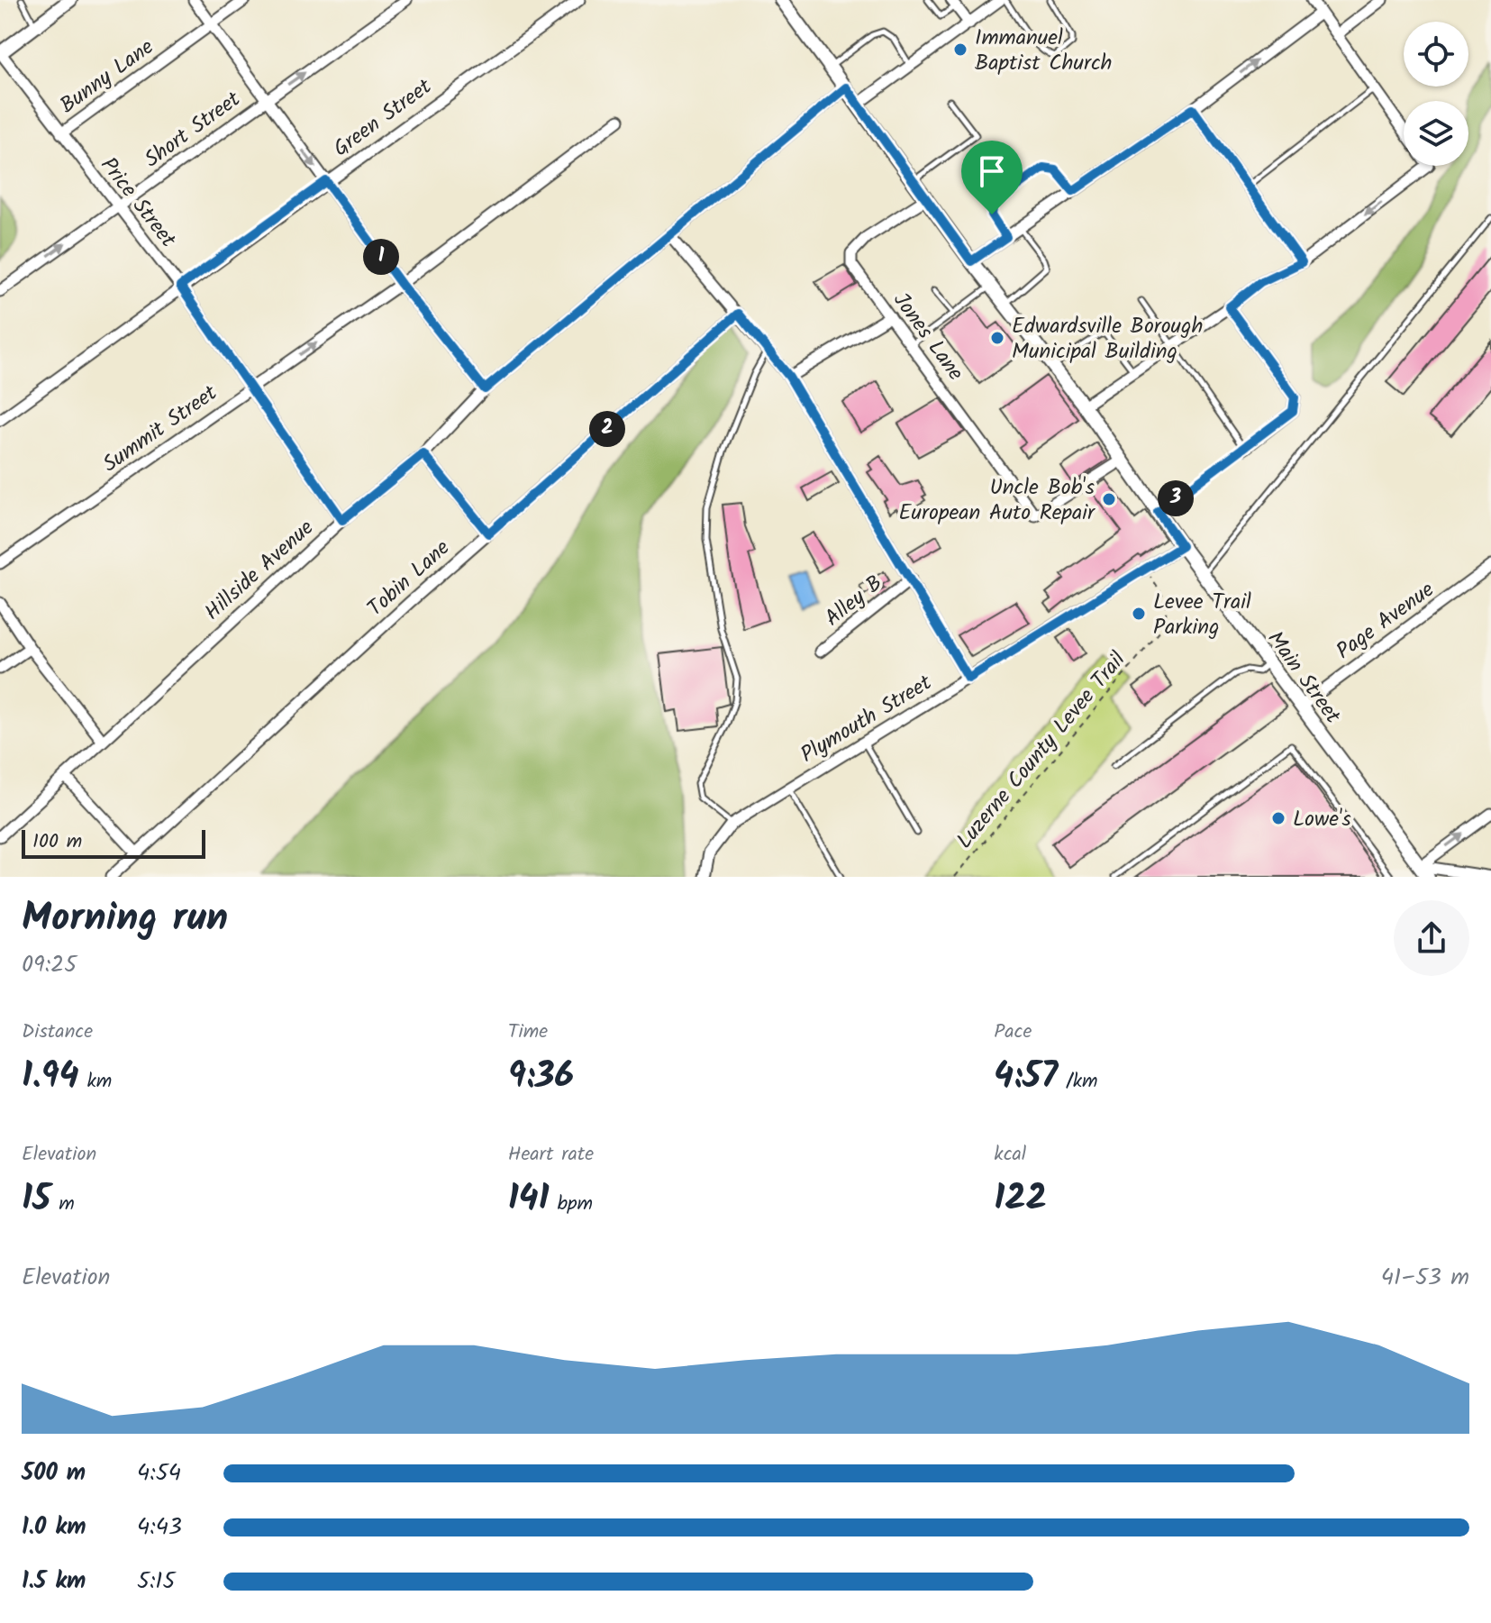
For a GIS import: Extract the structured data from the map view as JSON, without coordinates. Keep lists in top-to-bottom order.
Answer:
{
  "streets": {
    "street": [
      "Bunny Lane",
      "Green Street",
      "Short Street",
      "Price Street",
      "Jones Lane",
      "Summit Street",
      "Hillside Avenue",
      "Tobin Lane",
      "Alley B",
      "Page Avenue",
      "Main Street",
      "Plymouth Street"
    ],
    "path": ["Luzerne County Levee Trail"]
  },
  "crossings": [
    ["Bunny Lane", "Price Street"],
    ["Green Street", "Price Street"],
    ["Short Street", "Price Street"],
    ["Price Street", "Summit Street"],
    ["Price Street", "Hillside Avenue"],
    ["Jones Lane", "Main Street"],
    ["Hillside Avenue", "Main Street"],
    ["Page Avenue", "Main Street"],
    ["Main Street", "Plymouth Street"],
    ["Plymouth Street", "Luzerne County Levee Trail"]
  ],
  "one_way": ["Short Street"],
  "places": [
    "Immanuel Baptist Church",
    "Edwardsville Borough Municipal Building",
    "Uncle Bob's European Auto Repair",
    "Levee Trail Parking",
    "Lowe's"
  ],
  "scale_bar": "100 m",
  "page": {
    "pins": ["1", "2", "3"],
    "scale": "100 m",
    "heading": ["Morning run", "09:25"],
    "stats": [
      ["Distance", "1.94 km"],
      ["Time", "9:36"],
      ["Pace", "4:57 /km"],
      ["Elevation", "15 m"],
      ["Heart rate", "141 bpm"],
      ["kcal", "122"]
    ],
    "chart": ["Elevation", "41–53 m"],
    "list": [
      {
        "name": "500 m",
        "note": "4:54"
      },
      {
        "name": "1.0 km",
        "note": "4:43"
      },
      {
        "name": "1.5 km",
        "note": "5:15"
      }
    ]
  }
}
